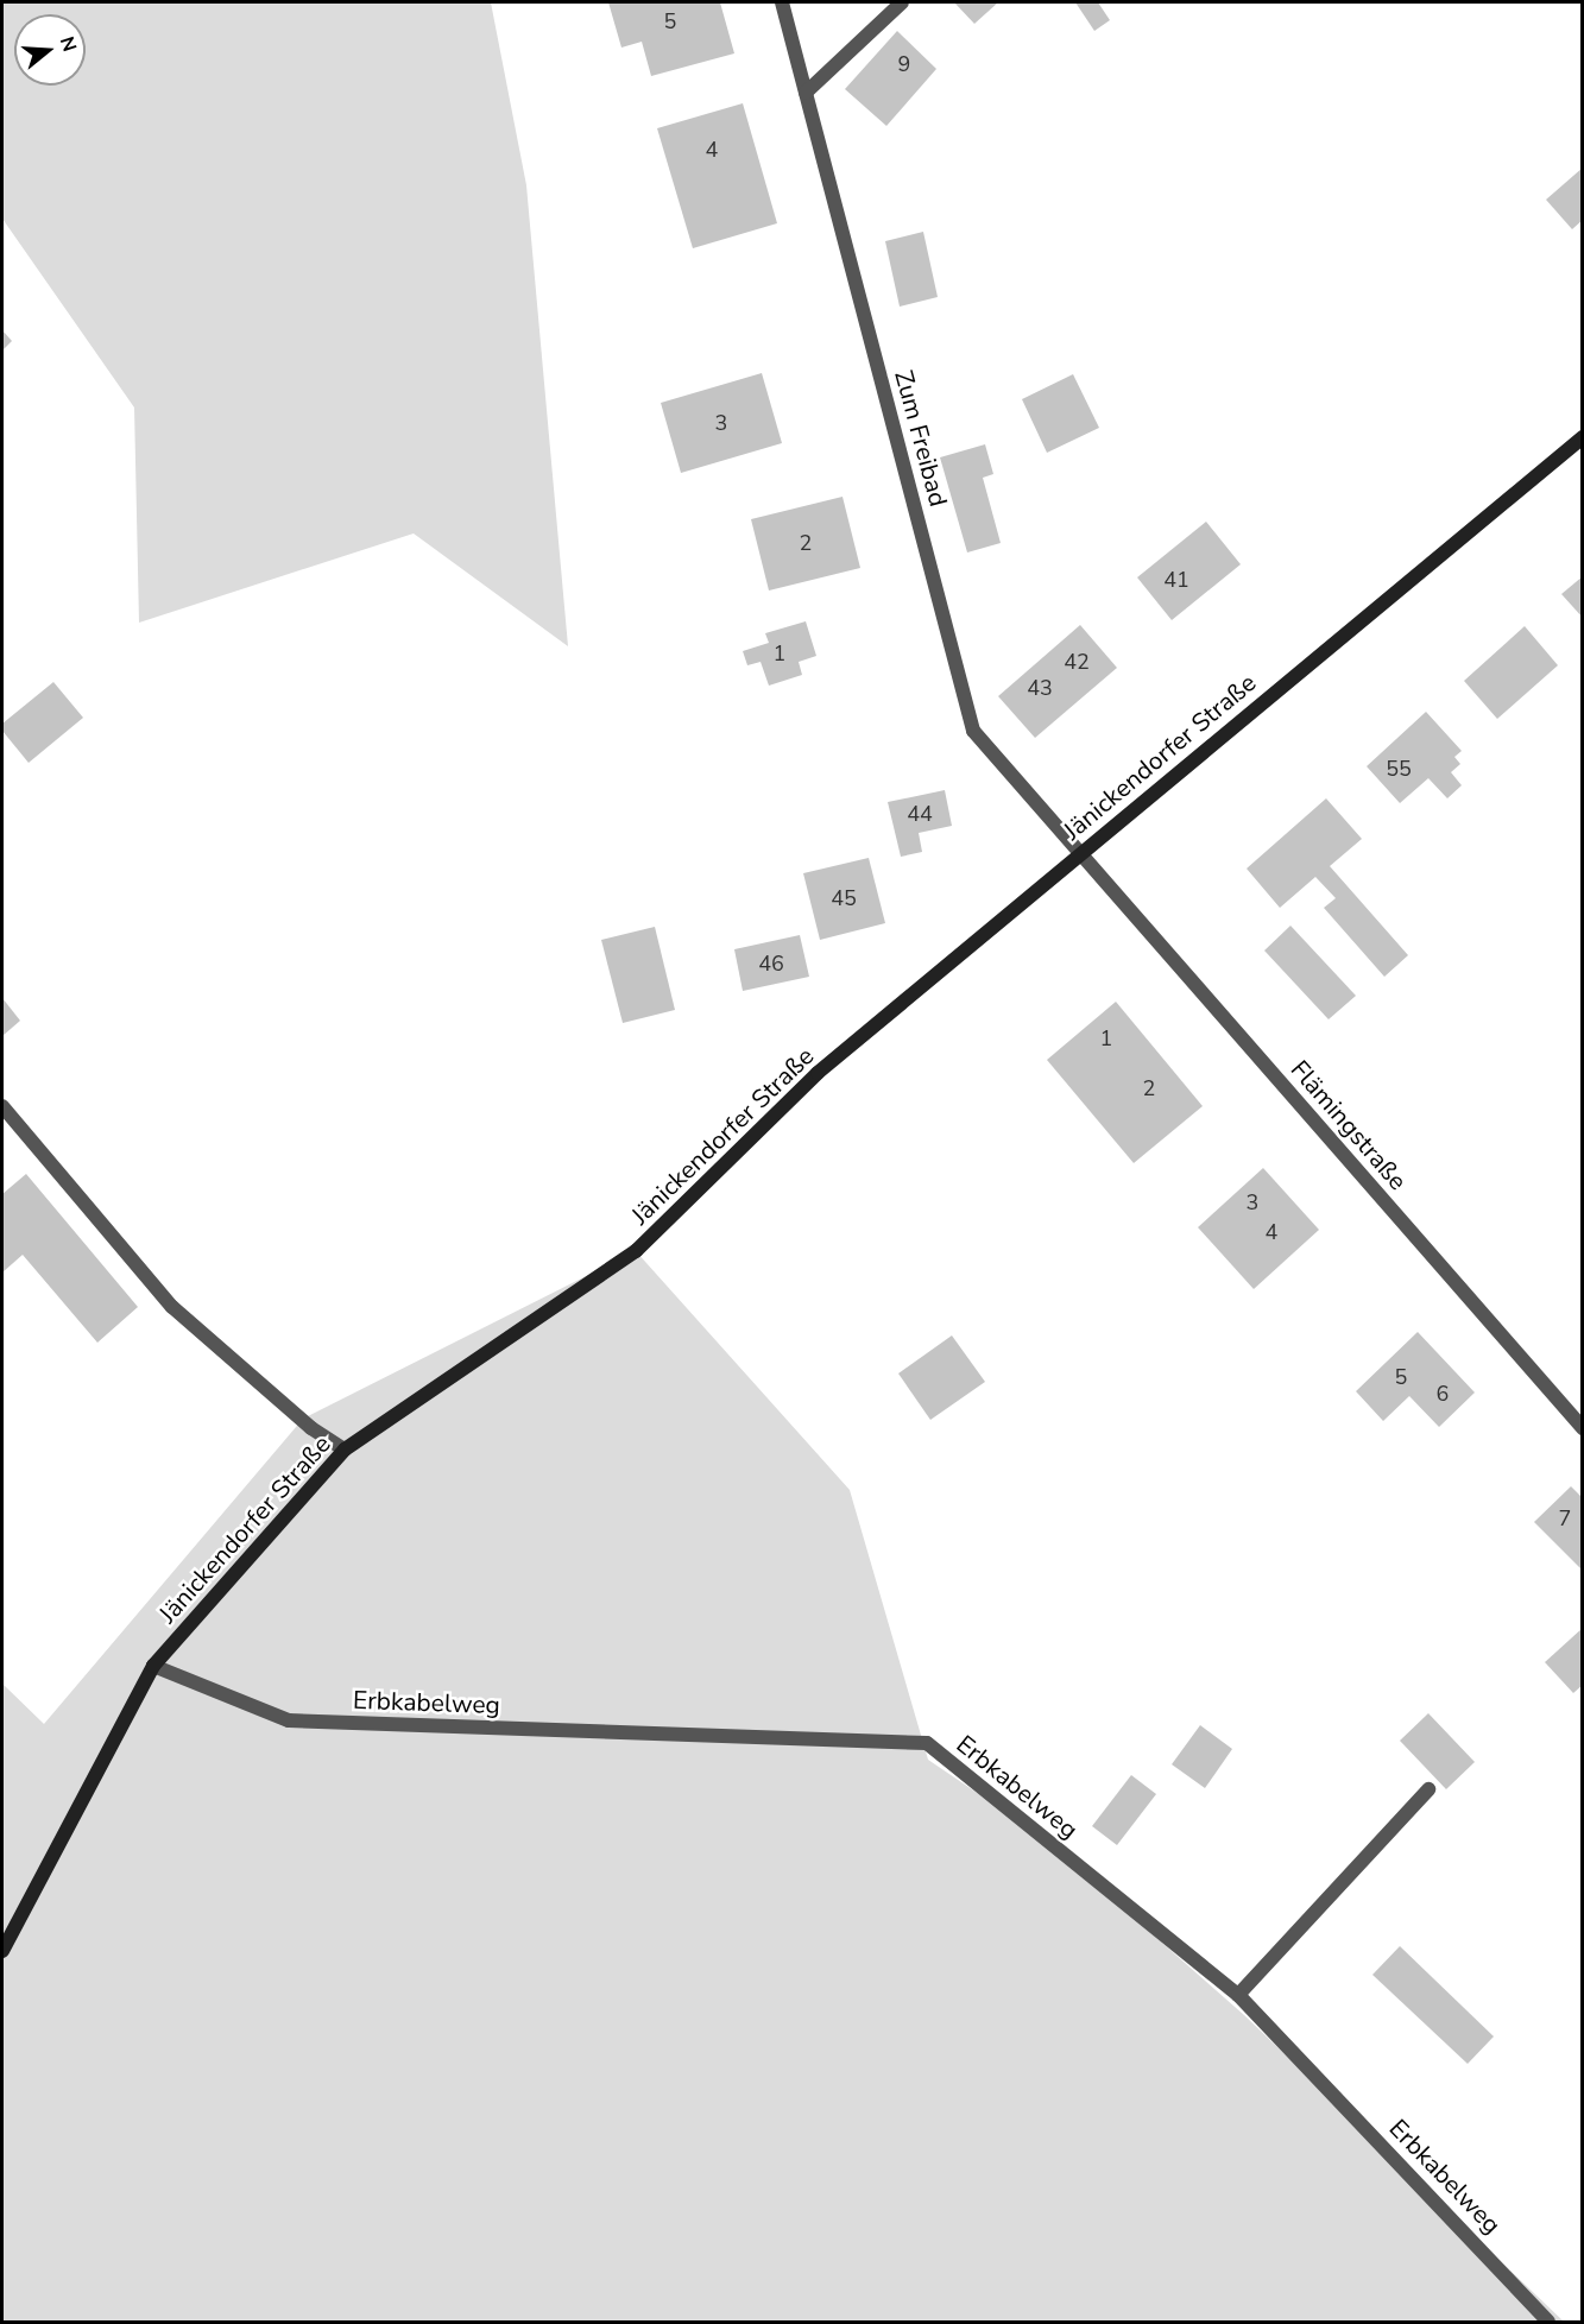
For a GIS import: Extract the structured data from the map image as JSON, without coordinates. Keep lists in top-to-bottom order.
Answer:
{
  "streets": {
    "main road": ["Jänickendorfer Straße"],
    "street": ["Zum Freibad", "Flämingstraße", "Erbkabelweg"]
  },
  "crossings": [
    ["Zum Freibad", "Jänickendorfer Straße"],
    ["Zum Freibad", "Flämingstraße"],
    ["Jänickendorfer Straße", "Flämingstraße"],
    ["Jänickendorfer Straße", "Erbkabelweg"]
  ],
  "house_numbers": [
    "5",
    "9",
    "4",
    "3",
    "2",
    "41",
    "1",
    "42",
    "43",
    "55",
    "44",
    "45",
    "46",
    "1",
    "2",
    "3",
    "4",
    "5",
    "6",
    "7"
  ],
  "north": "right"
}
